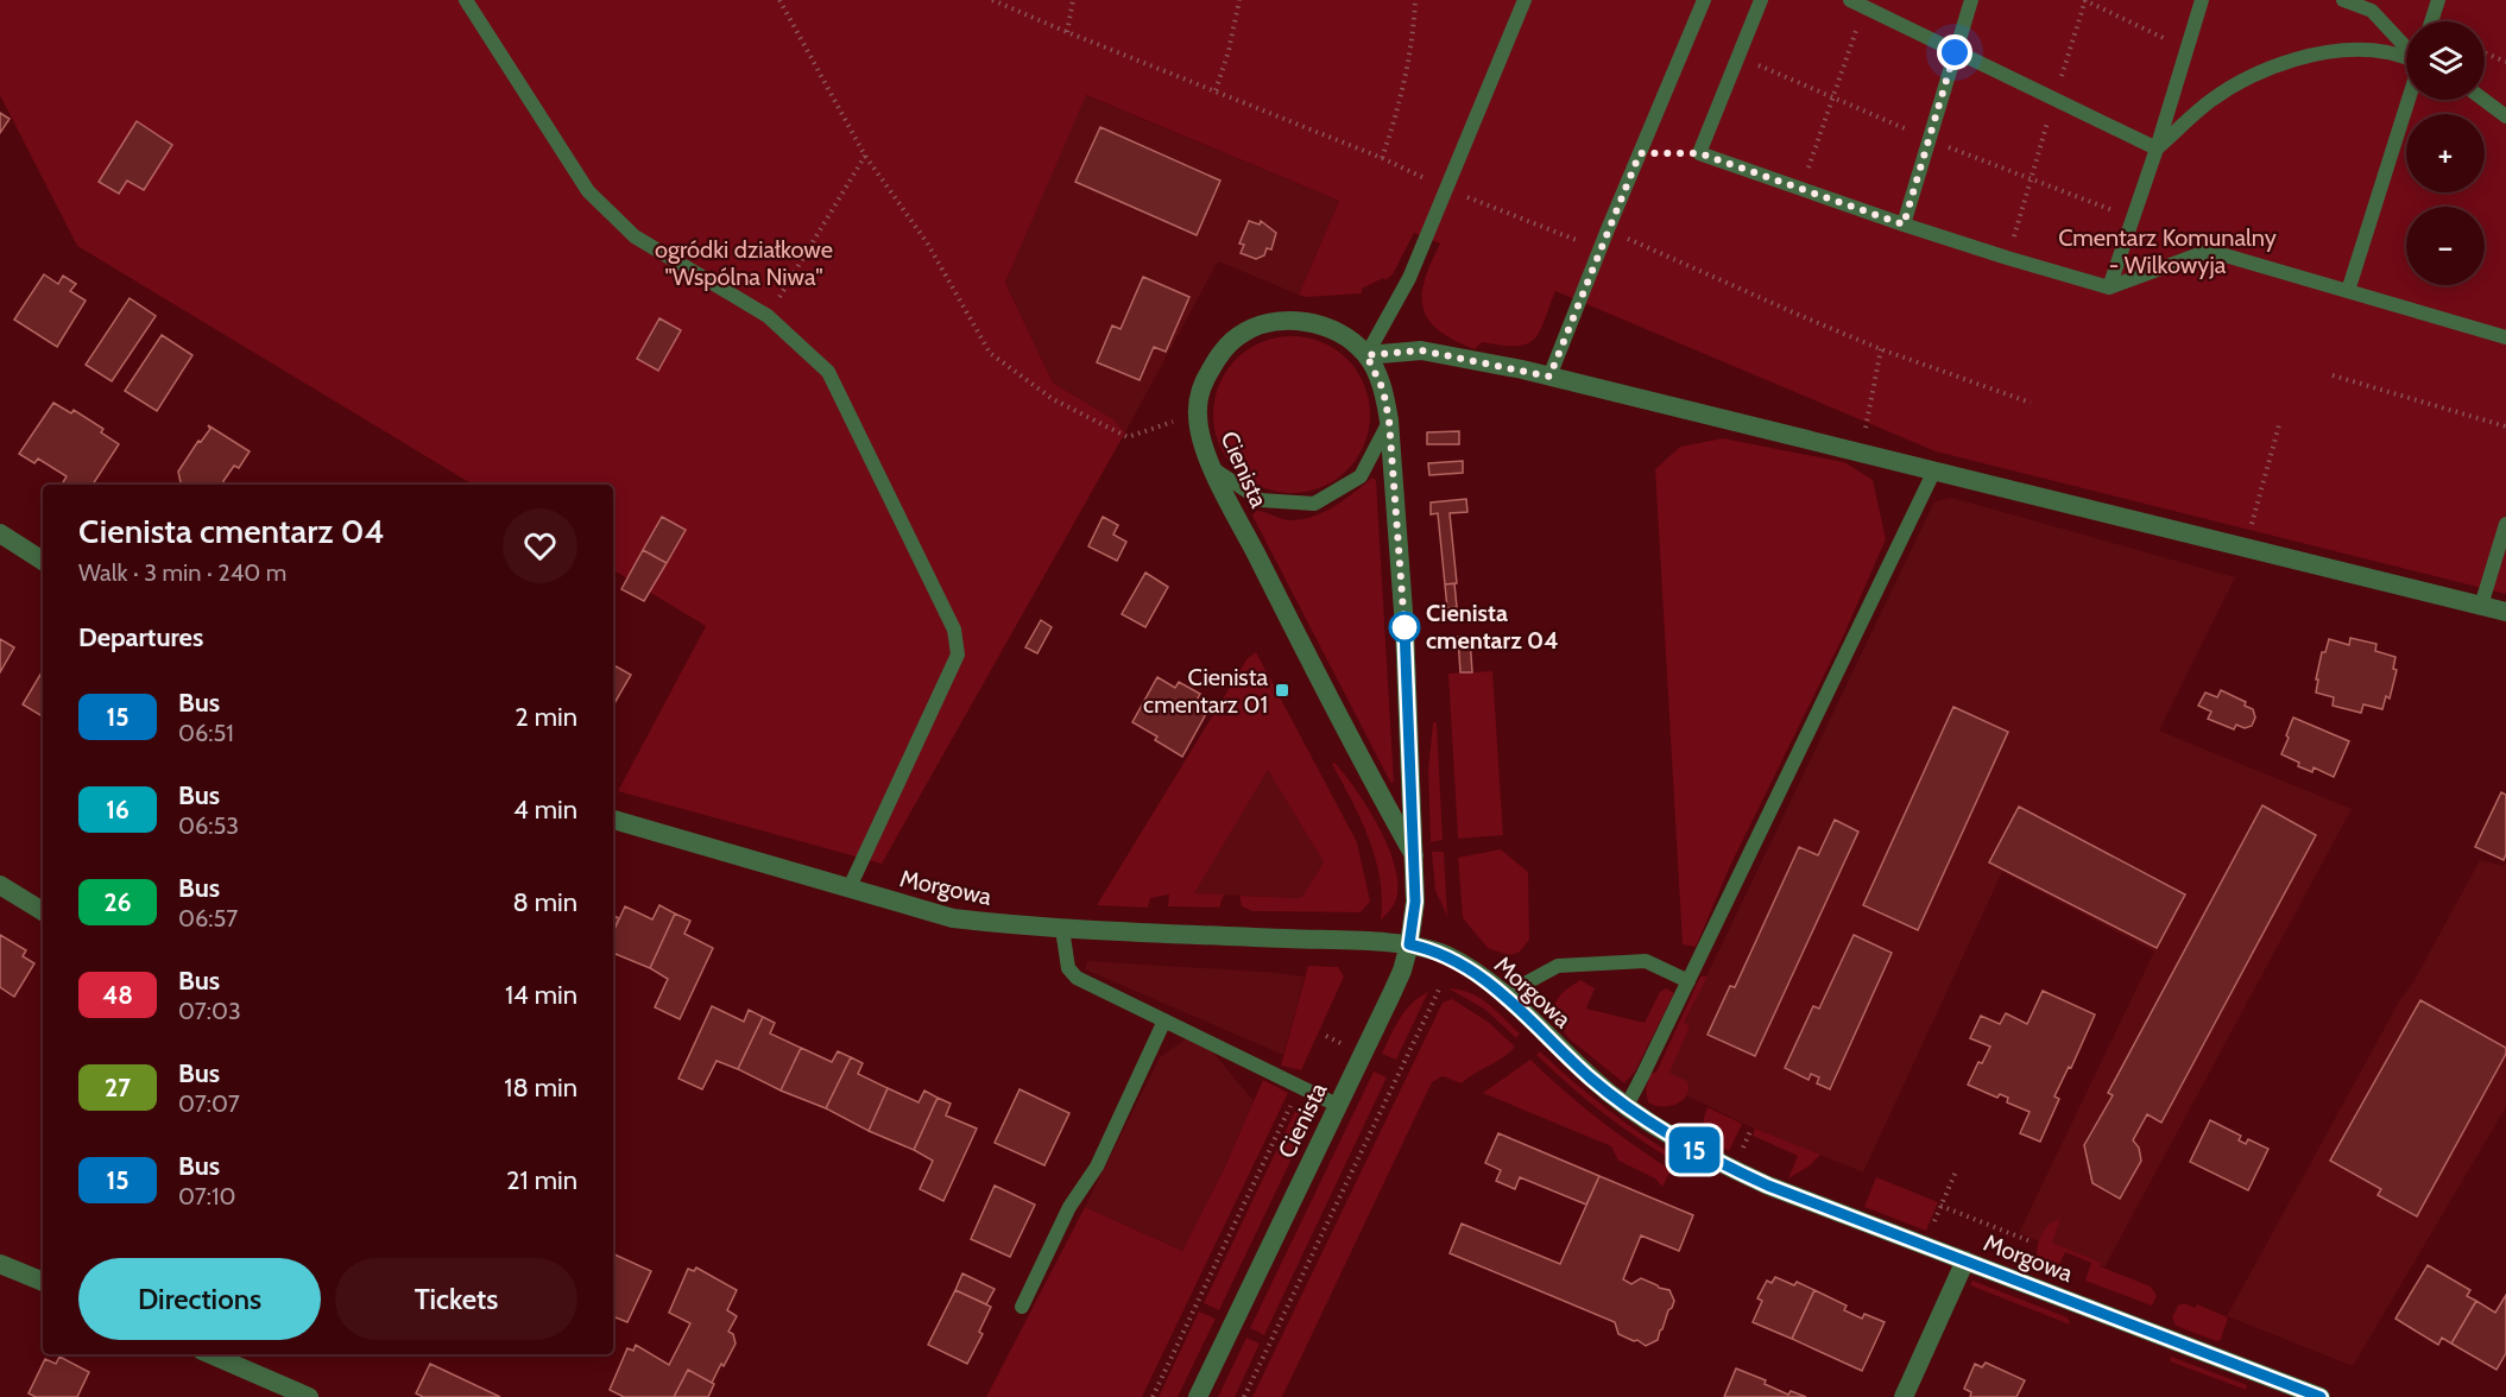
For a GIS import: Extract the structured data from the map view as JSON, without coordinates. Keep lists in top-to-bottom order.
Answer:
{
  "streets": {
    "street": ["Cienista", "Morgowa"]
  },
  "crossings": [
    ["Cienista", "Morgowa"]
  ],
  "parks": ["Cmentarz Komunalny - Wilkowyja", "ogródki działkowe \"Wspólna Niwa\""],
  "places": {
    "other": ["Cienista cmentarz 04"],
    "transit": ["Cienista cmentarz 01"]
  },
  "lines": ["bus line 15"],
  "page": {
    "on_map": "15",
    "map_buttons": ["+", "−"],
    "heading": [
      ["Cienista cmentarz 04", "Walk · 3 min · 240 m"],
      "Departures"
    ],
    "list": [
      {
        "mark": "15",
        "name": "Bus",
        "note": "06:51",
        "value": "2 min"
      },
      {
        "mark": "16",
        "name": "Bus",
        "note": "06:53",
        "value": "4 min"
      },
      {
        "mark": "26",
        "name": "Bus",
        "note": "06:57",
        "value": "8 min"
      },
      {
        "mark": "48",
        "name": "Bus",
        "note": "07:03",
        "value": "14 min"
      },
      {
        "mark": "27",
        "name": "Bus",
        "note": "07:07",
        "value": "18 min"
      },
      {
        "mark": "15",
        "name": "Bus",
        "note": "07:10",
        "value": "21 min"
      }
    ],
    "buttons": ["Directions", "Tickets"]
  }
}
